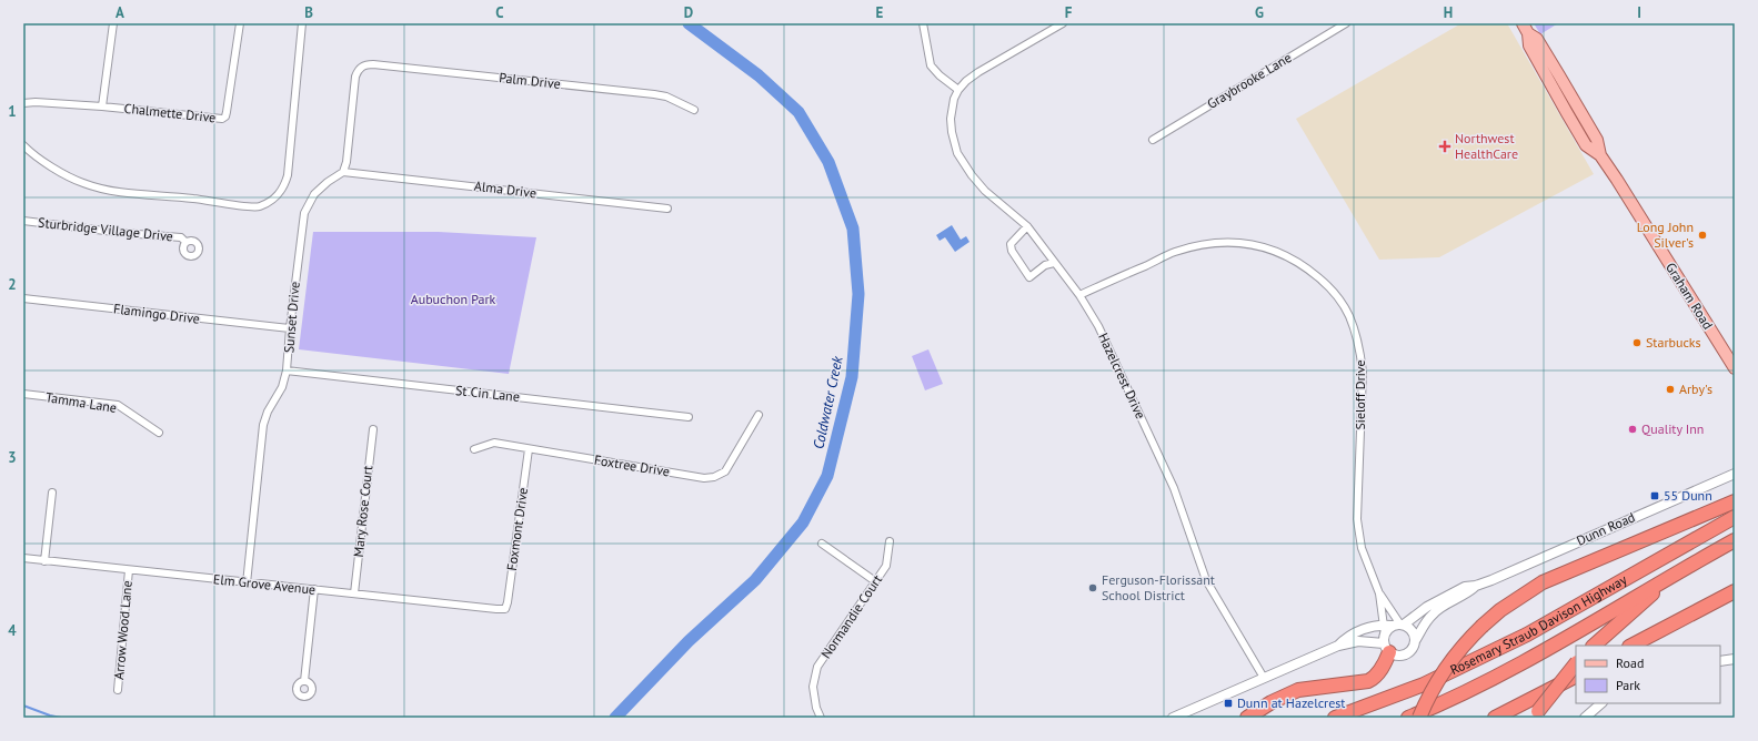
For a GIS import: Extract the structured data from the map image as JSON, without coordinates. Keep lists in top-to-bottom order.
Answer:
{
  "streets": {
    "highway": ["Rosemary Straub Davison Highway"],
    "main road": ["Graham Road"],
    "street": [
      "Palm Drive",
      "Graybrooke Lane",
      "Chalmette Drive",
      "Alma Drive",
      "Sturbridge Village Drive",
      "Flamingo Drive",
      "Sunset Drive",
      "Hazelcrest Drive",
      "St Cin Lane",
      "Sieloff Drive",
      "Tamma Lane",
      "Foxtree Drive",
      "Mary Rose Court",
      "Foxmont Drive",
      "Dunn Road",
      "Elm Grove Avenue",
      "Normandie Court",
      "Arrow Wood Lane"
    ]
  },
  "crossings": [
    ["Palm Drive", "Alma Drive"],
    ["Palm Drive", "Sunset Drive"],
    ["Alma Drive", "Sunset Drive"],
    ["Flamingo Drive", "Sunset Drive"],
    ["Sunset Drive", "St Cin Lane"],
    ["Sunset Drive", "Elm Grove Avenue"],
    ["Hazelcrest Drive", "Sieloff Drive"],
    ["Hazelcrest Drive", "Dunn Road"],
    ["Sieloff Drive", "Dunn Road"],
    ["Foxtree Drive", "Foxmont Drive"],
    ["Mary Rose Court", "Elm Grove Avenue"],
    ["Foxmont Drive", "Elm Grove Avenue"],
    ["Elm Grove Avenue", "Arrow Wood Lane"]
  ],
  "water": ["Coldwater Creek"],
  "parks": ["Aubuchon Park"],
  "places": {
    "health": ["Northwest HealthCare"],
    "other": [
      "Long John Silver's",
      "Starbucks",
      "Arby's",
      "Quality Inn",
      "Ferguson-Florissant School District"
    ],
    "transit": ["55 Dunn", "Dunn at Hazelcrest"]
  },
  "legend": ["Road", "Park"],
  "grid": {
    "columns": [
      "A",
      "B",
      "C",
      "D",
      "E",
      "F",
      "G",
      "H",
      "I"
    ],
    "rows": [
      "1",
      "2",
      "3",
      "4"
    ]
  }
}
